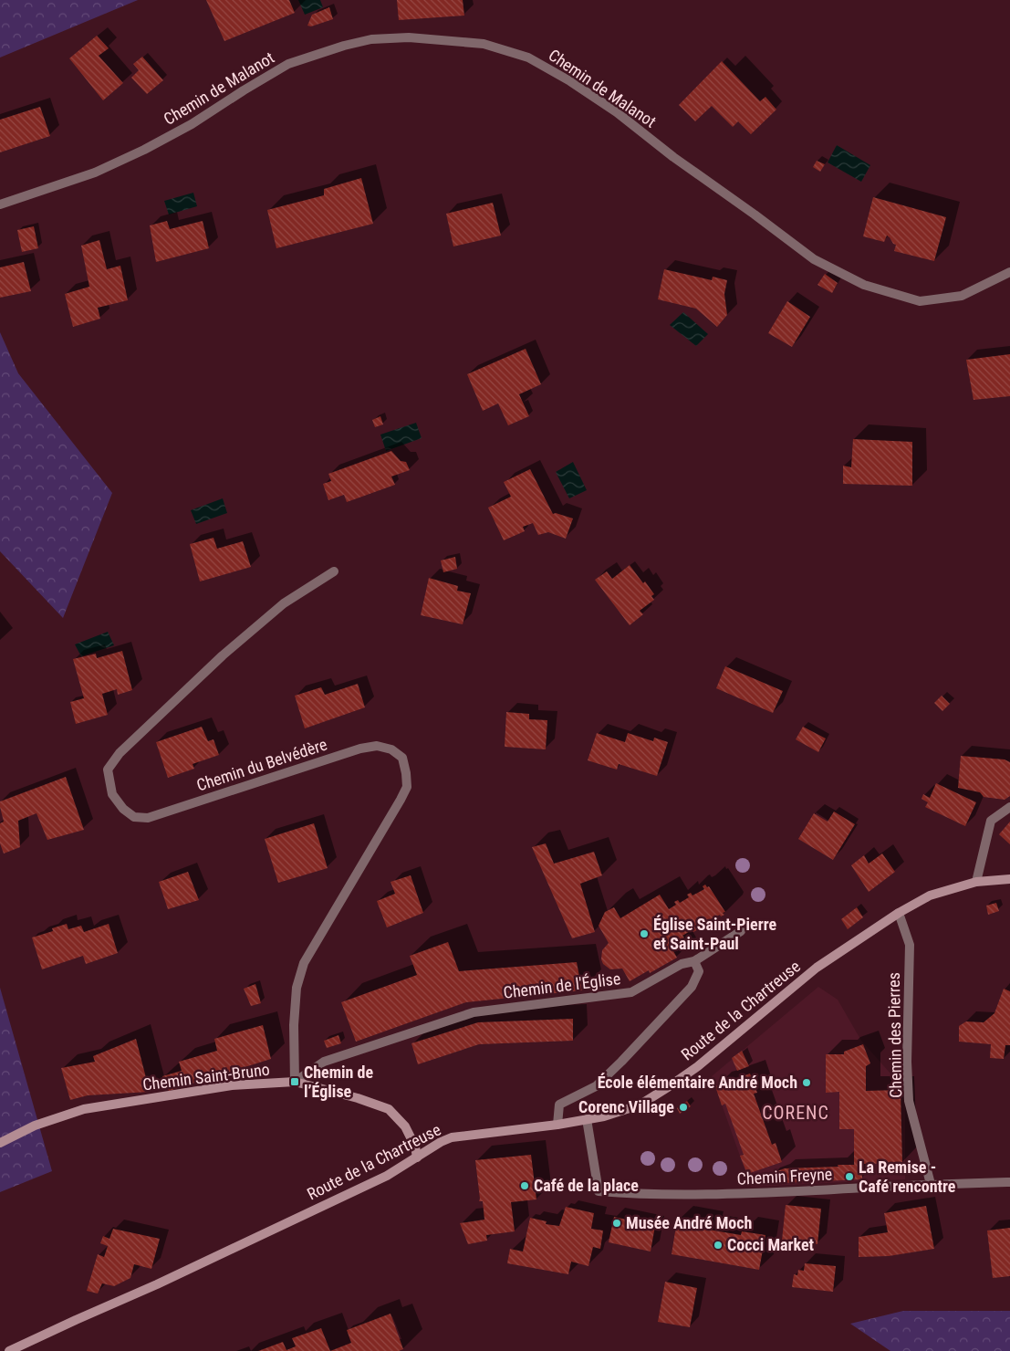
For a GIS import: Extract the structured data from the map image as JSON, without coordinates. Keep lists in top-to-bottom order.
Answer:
{
  "streets": {
    "main road": ["Route de la Chartreuse", "Chemin Saint-Bruno"],
    "street": [
      "Chemin de Malanot",
      "Chemin du Belvédère",
      "Chemin de l'Église",
      "Chemin des Pierres",
      "Chemin Freyne"
    ]
  },
  "crossings": [
    ["Chemin du Belvédère", "Chemin de l'Église"],
    ["Chemin du Belvédère", "Chemin Saint-Bruno"],
    ["Chemin de l'Église", "Chemin Saint-Bruno"],
    ["Route de la Chartreuse", "Chemin des Pierres"],
    ["Route de la Chartreuse", "Chemin Saint-Bruno"],
    ["Route de la Chartreuse", "Chemin Freyne"],
    ["Chemin des Pierres", "Chemin Freyne"]
  ],
  "districts": ["CORENC"],
  "places": {
    "other": [
      "Église Saint-Pierre et Saint-Paul",
      "École élémentaire André Moch",
      "Corenc Village",
      "La Remise - Café rencontre",
      "Café de la place",
      "Musée André Moch",
      "Cocci Market"
    ],
    "transit": ["Chemin de l’Église"]
  }
}
